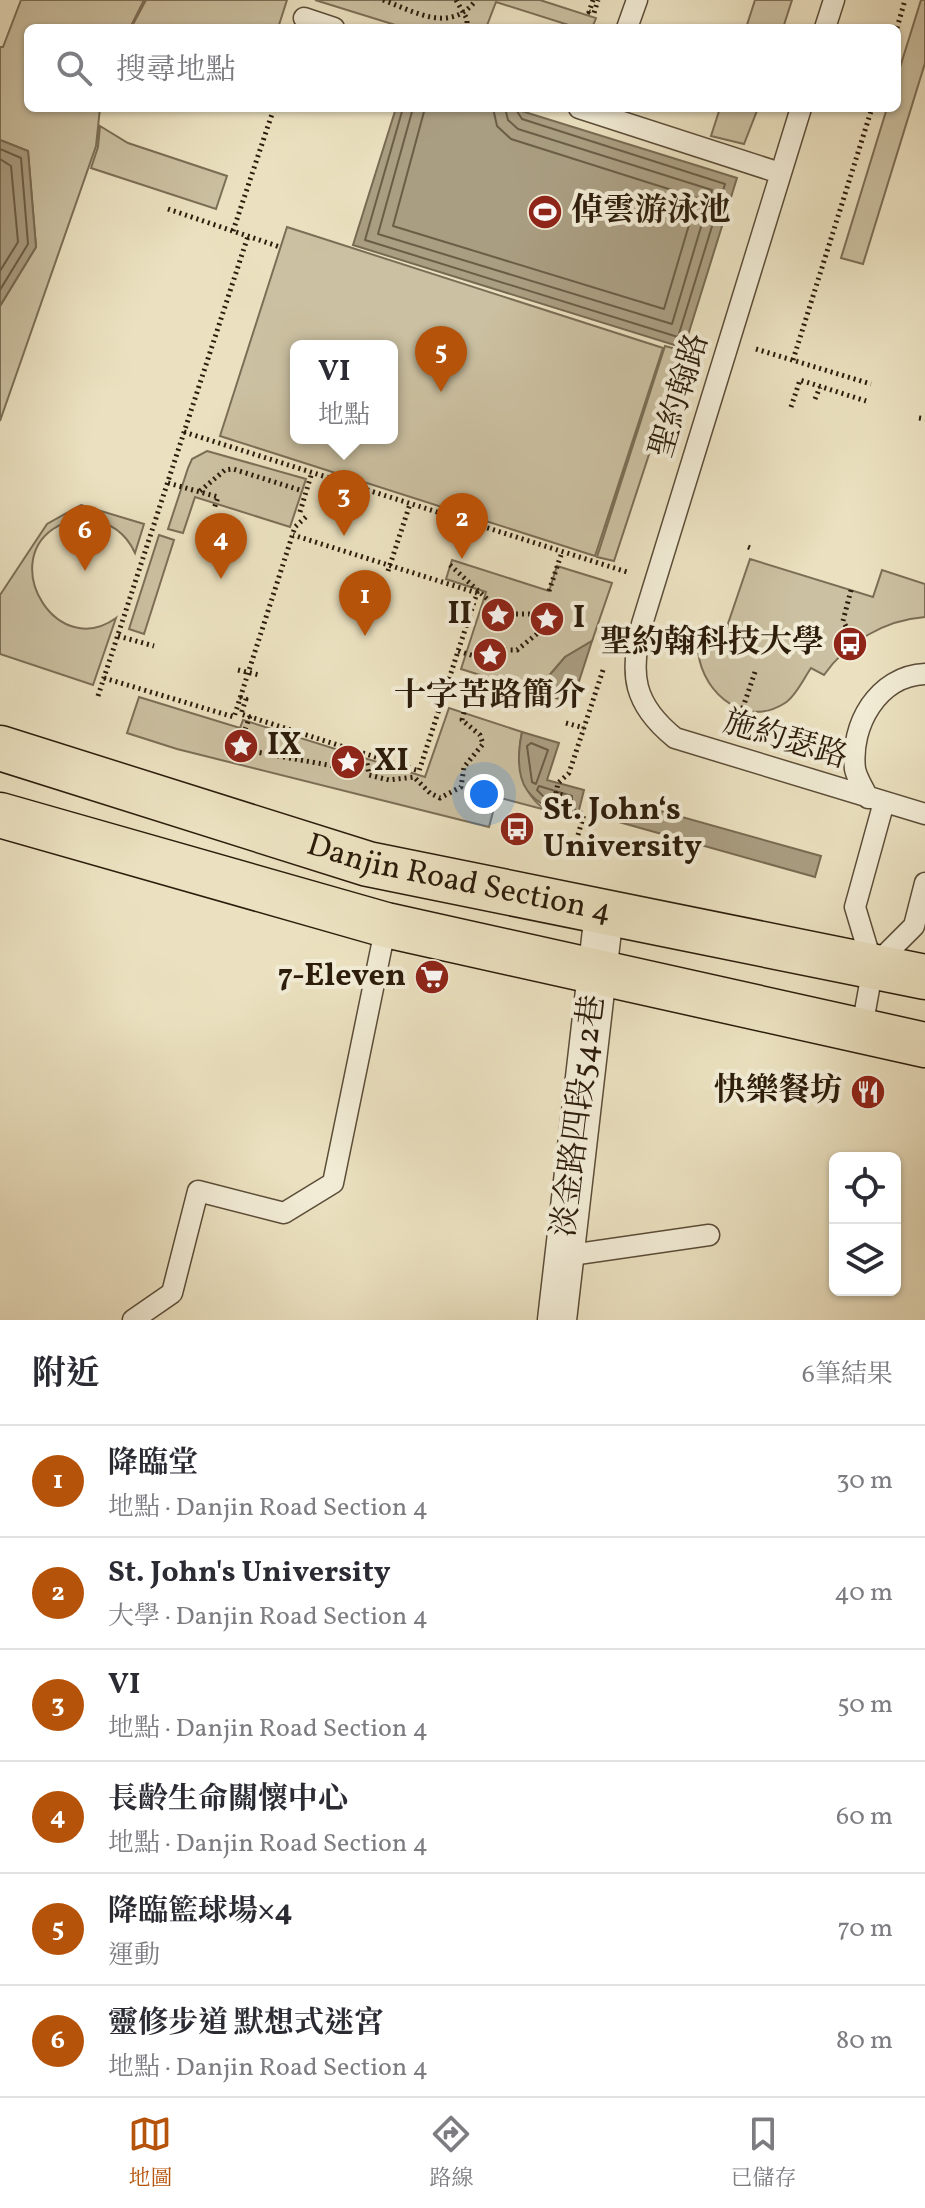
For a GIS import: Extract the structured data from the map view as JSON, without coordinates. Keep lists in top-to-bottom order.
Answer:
{
  "streets": {
    "main road": ["Danjin Road Section 4"],
    "street": ["淡金路四段542巷"],
    "lane": ["聖約翰路", "施約瑟路"]
  },
  "crossings": [
    ["聖約翰路", "施約瑟路"],
    ["Danjin Road Section 4", "淡金路四段542巷"]
  ],
  "places": {
    "sports": ["倬雲游泳池"],
    "place": [
      "II",
      "I",
      "十字苦路簡介",
      "IX",
      "XI"
    ],
    "bus stop": ["聖約翰科技大學", "St. John‘s University"],
    "supermarket": ["7-Eleven"],
    "restaurant": ["快樂餐坊"]
  },
  "page": {
    "search": "搜尋地點",
    "pins": [
      "5",
      "3",
      "2",
      "6",
      "4",
      "1"
    ],
    "popup": ["VI", "地點"],
    "heading": ["附近", "6筆結果"],
    "list": [
      {
        "mark": "1",
        "name": "降臨堂",
        "note": "地點 · Danjin Road Section 4",
        "value": "30 m"
      },
      {
        "mark": "2",
        "name": "St. John's University",
        "note": "大學 · Danjin Road Section 4",
        "value": "40 m"
      },
      {
        "mark": "3",
        "name": "VI",
        "note": "地點 · Danjin Road Section 4",
        "value": "50 m"
      },
      {
        "mark": "4",
        "name": "長齡生命關懷中心",
        "note": "地點 · Danjin Road Section 4",
        "value": "60 m"
      },
      {
        "mark": "5",
        "name": "降臨籃球場×4",
        "note": "運動",
        "value": "70 m"
      },
      {
        "mark": "6",
        "name": "靈修步道 默想式迷宮",
        "note": "地點 · Danjin Road Section 4",
        "value": "80 m"
      }
    ],
    "nav": ["地圖", "路線", "已儲存"]
  }
}
